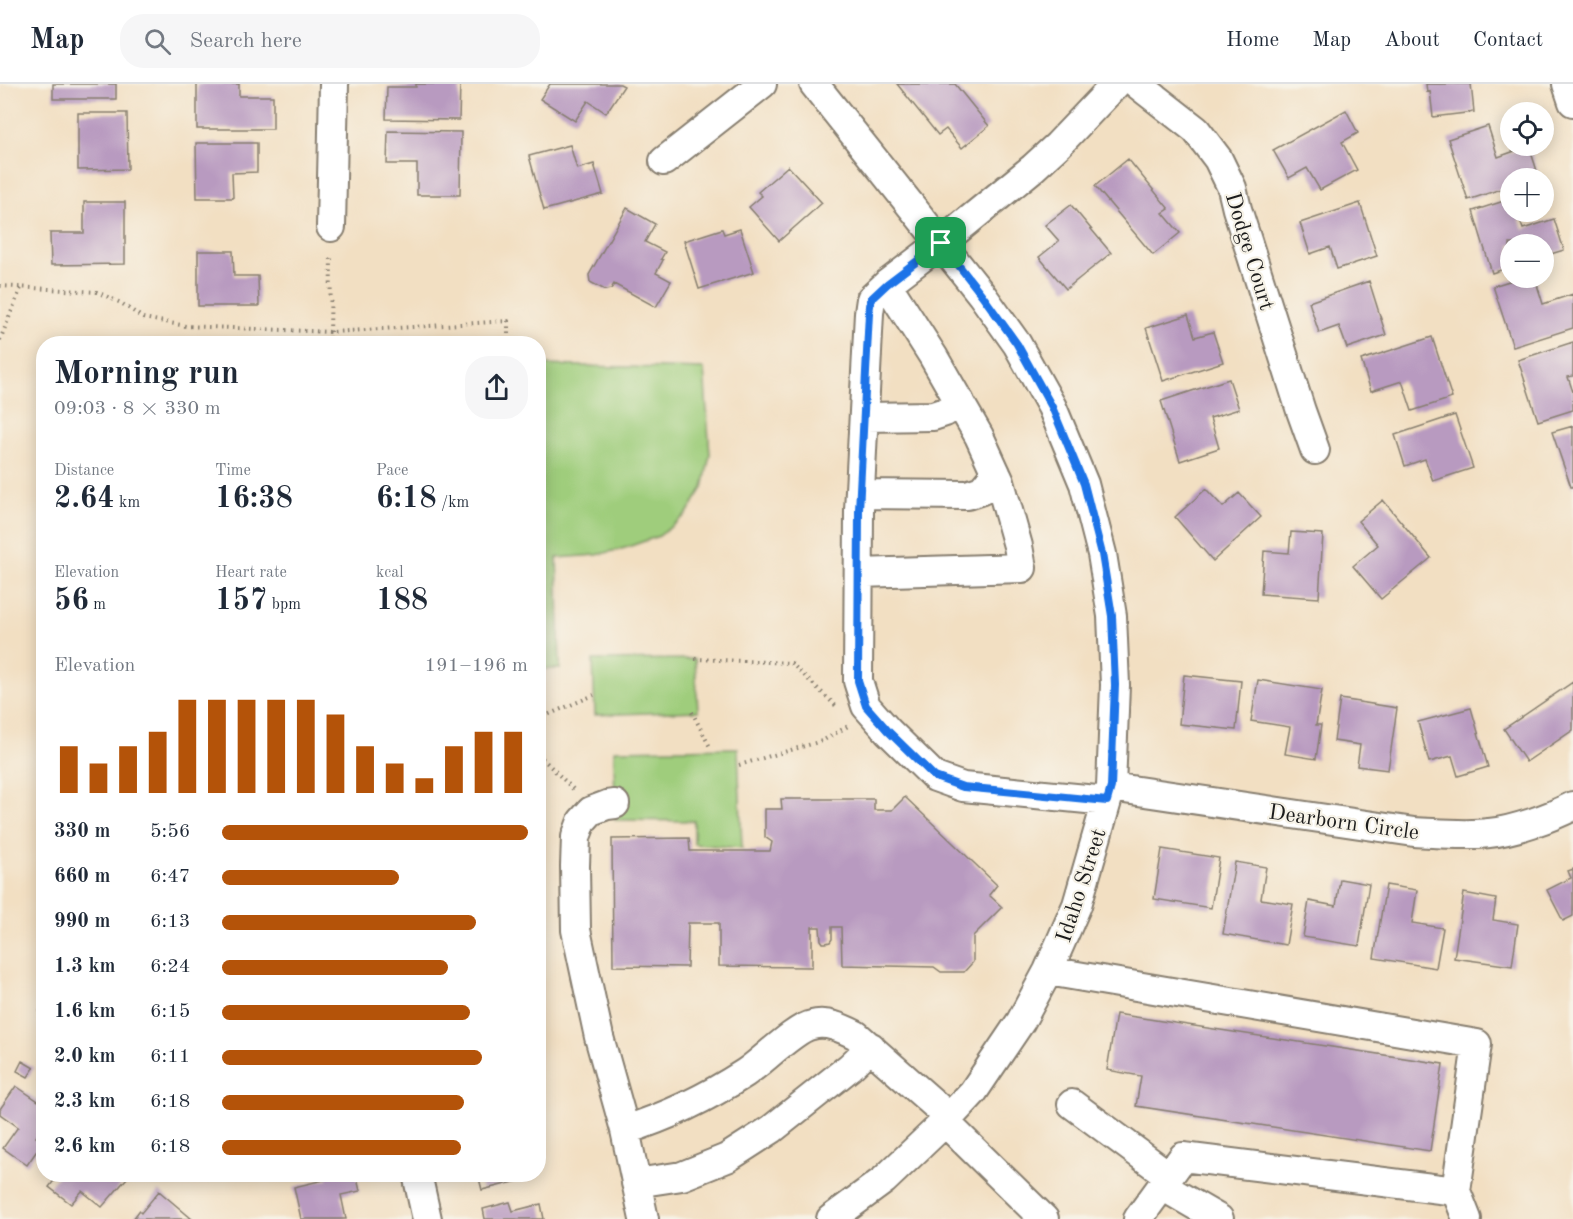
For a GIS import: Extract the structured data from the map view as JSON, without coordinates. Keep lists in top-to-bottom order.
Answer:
{
  "streets": {
    "street": ["Dodge Court", "Dearborn Circle", "Idaho Street"]
  },
  "crossings": [
    ["Dearborn Circle", "Idaho Street"]
  ],
  "page": {
    "header": "Map",
    "search": "Search here",
    "nav": [
      "Home",
      "Map",
      "About",
      "Contact"
    ],
    "map_buttons": ["+", "−"],
    "heading": ["Morning run", "09:03 · 8 × 330 m"],
    "stats": [
      ["Distance", "2.64 km"],
      ["Time", "16:38"],
      ["Pace", "6:18 /km"],
      ["Elevation", "56 m"],
      ["Heart rate", "157 bpm"],
      ["kcal", "188"]
    ],
    "chart": ["Elevation", "191–196 m"],
    "list": [
      {
        "name": "330 m",
        "note": "5:56"
      },
      {
        "name": "660 m",
        "note": "6:47"
      },
      {
        "name": "990 m",
        "note": "6:13"
      },
      {
        "name": "1.3 km",
        "note": "6:24"
      },
      {
        "name": "1.6 km",
        "note": "6:15"
      },
      {
        "name": "2.0 km",
        "note": "6:11"
      },
      {
        "name": "2.3 km",
        "note": "6:18"
      },
      {
        "name": "2.6 km",
        "note": "6:18"
      }
    ]
  }
}
